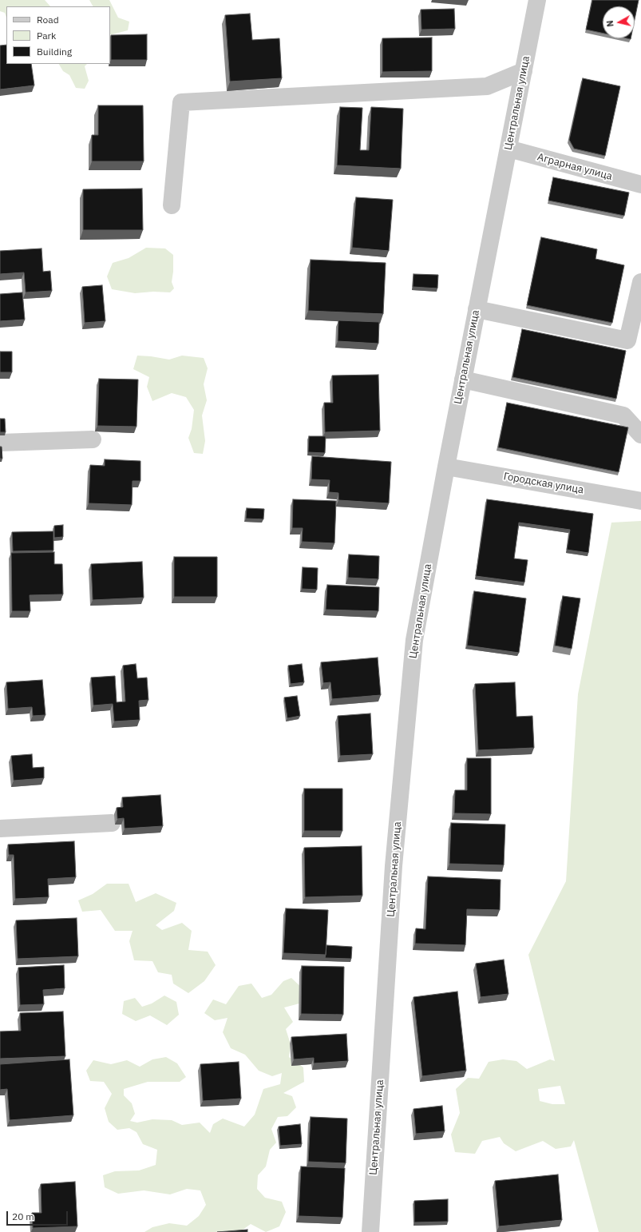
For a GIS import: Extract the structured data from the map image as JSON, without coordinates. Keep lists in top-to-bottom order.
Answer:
{
  "streets": {
    "street": ["Центральная улица", "Аграрная улица", "Городская улица"]
  },
  "crossings": [
    ["Центральная улица", "Аграрная улица"],
    ["Центральная улица", "Городская улица"]
  ],
  "legend": ["Road", "Park", "Building"],
  "scale_bar": "20 m",
  "north": "left"
}
